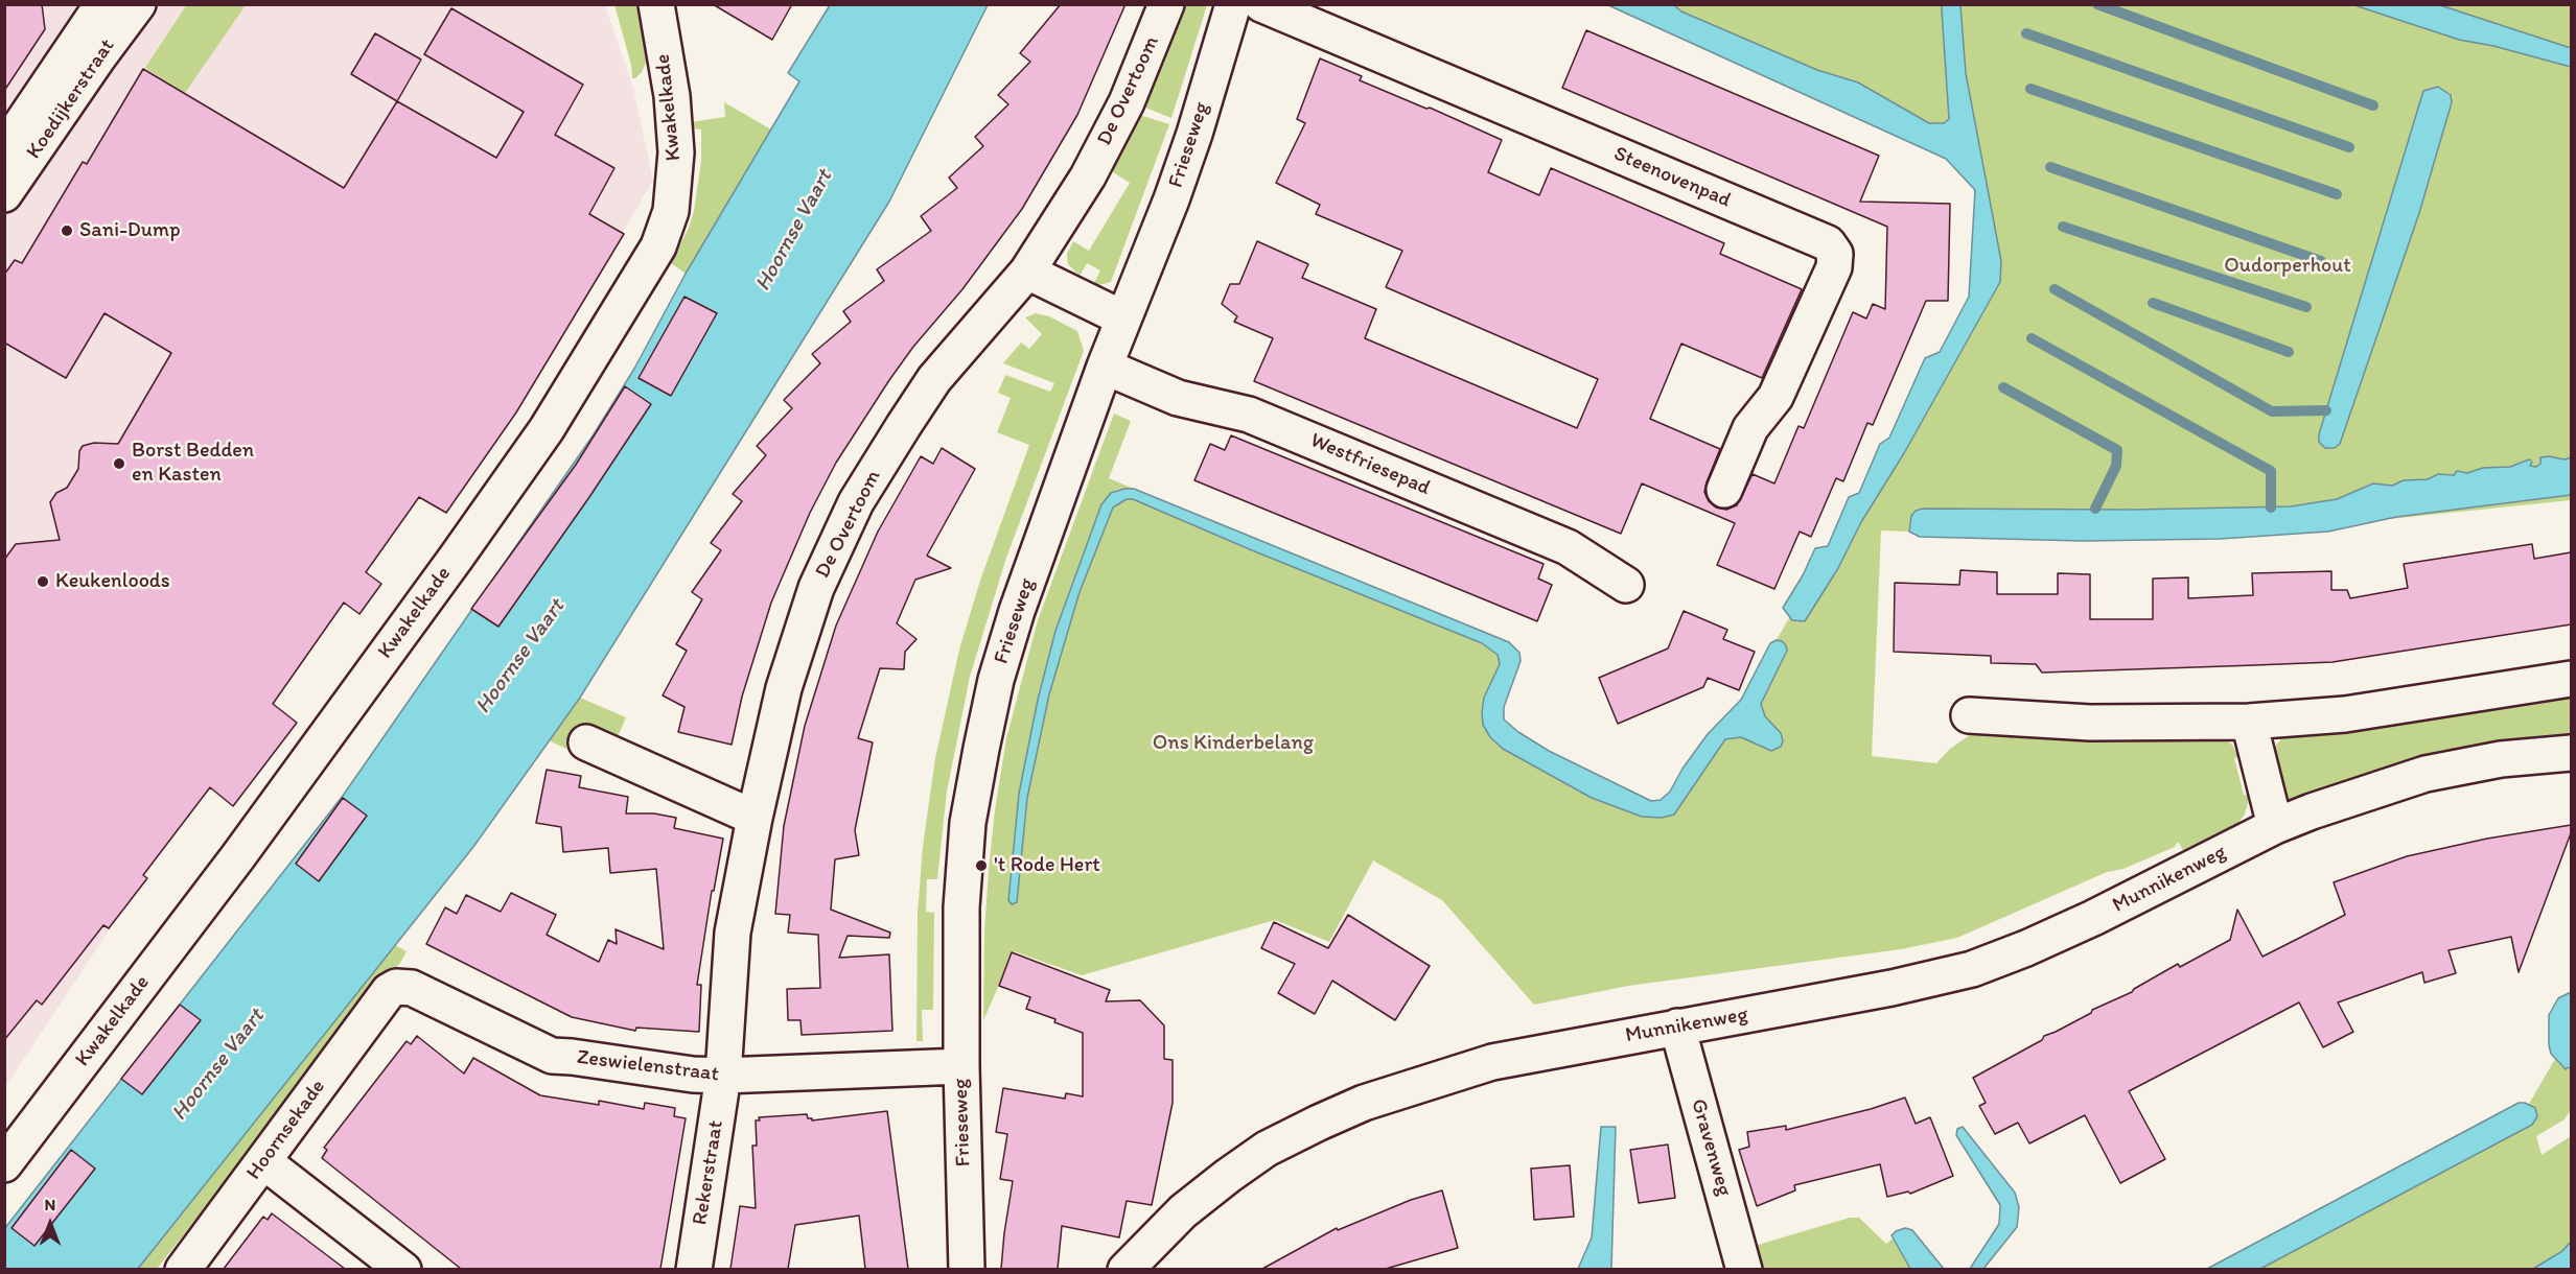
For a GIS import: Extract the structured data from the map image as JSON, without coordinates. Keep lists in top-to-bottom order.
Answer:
{
  "streets": {
    "street": [
      "De Overtoom",
      "Koedijkerstraat",
      "Kwakelkade",
      "Frieseweg",
      "Steenovenpad",
      "Westfriesepad",
      "Munnikenweg",
      "Zeswielenstraat",
      "Hoornsekade",
      "Gravenweg",
      "Rekerstraat"
    ]
  },
  "crossings": [
    ["De Overtoom", "Zeswielenstraat"],
    ["De Overtoom", "Rekerstraat"],
    ["Frieseweg", "Westfriesepad"],
    ["Frieseweg", "Zeswielenstraat"],
    ["Munnikenweg", "Gravenweg"],
    ["Zeswielenstraat", "Hoornsekade"],
    ["Zeswielenstraat", "Rekerstraat"]
  ],
  "water": ["Hoornse Vaart"],
  "parks": ["Oudorperhout", "Ons Kinderbelang"],
  "places": [
    "Sani-Dump",
    "Borst Bedden en Kasten",
    "Keukenloods",
    "'t Rode Hert"
  ],
  "north": "top"
}
